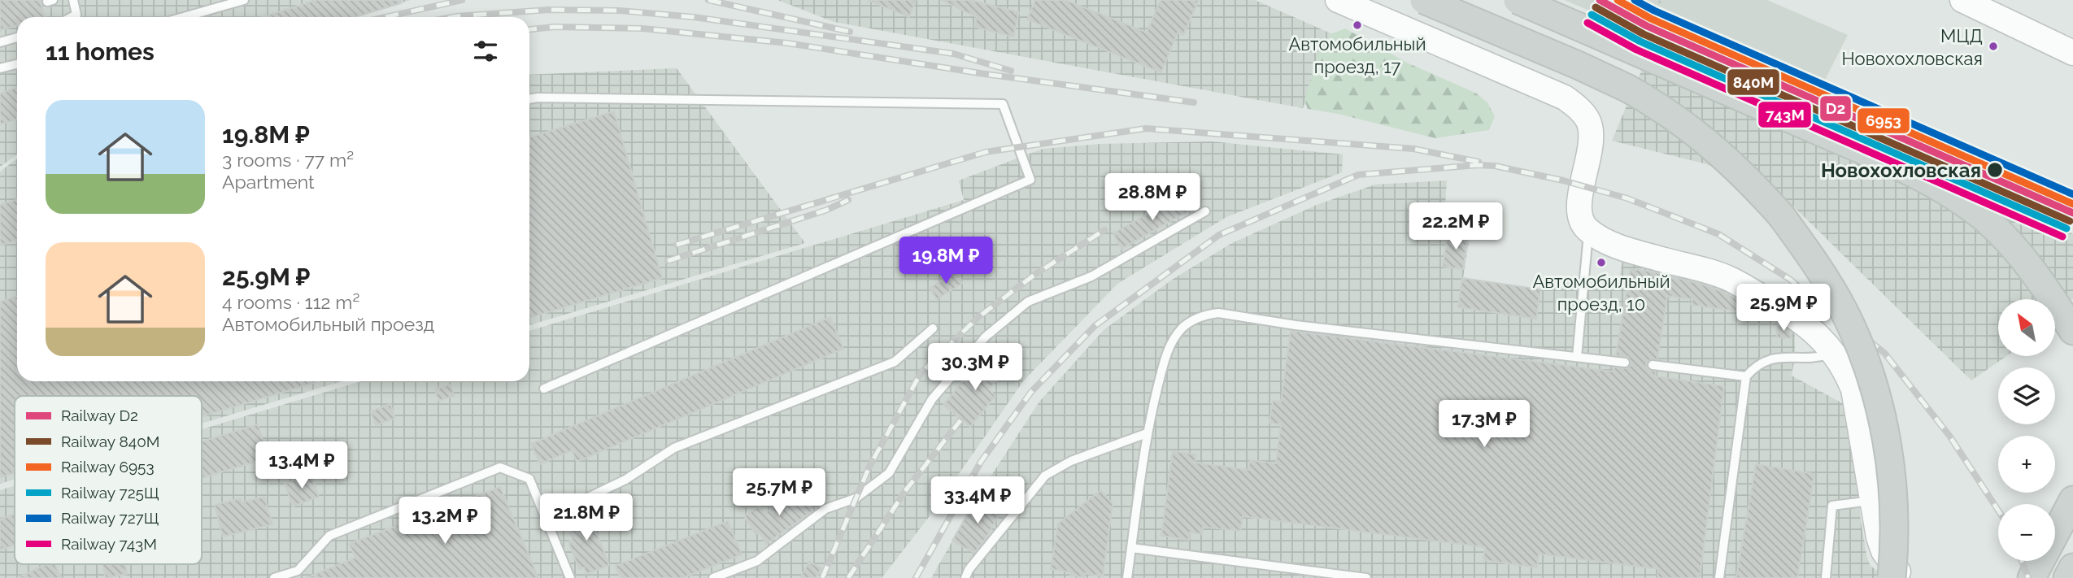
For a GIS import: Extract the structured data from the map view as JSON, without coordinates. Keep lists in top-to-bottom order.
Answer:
{
  "places": [
    "Автомобильный проезд, 17",
    "МЦД Новохохловская",
    "Новохохловская",
    "Автомобильный проезд, 10"
  ],
  "lines": [
    "rail line D2",
    "rail line 6953",
    "rail line 727Щ",
    "rail line 840М",
    "rail line 725Щ",
    "rail line 743М"
  ],
  "legend": [
    "Railway D2",
    "Railway 840М",
    "Railway 6953",
    "Railway 725Щ",
    "Railway 727Щ",
    "Railway 743М"
  ],
  "north": "top left",
  "page": {
    "heading": "11 homes",
    "list": [
      {
        "name": "19.8M ₽",
        "note": "3 rooms · 77 m² · Apartment"
      },
      {
        "name": "25.9M ₽",
        "note": "4 rooms · 112 m² · Автомобильный проезд"
      }
    ],
    "price": [
      "28.8M ₽",
      "22.2M ₽",
      "19.8M ₽",
      "25.9M ₽",
      "30.3M ₽",
      "17.3M ₽",
      "13.4M ₽",
      "25.7M ₽",
      "33.4M ₽",
      "21.8M ₽",
      "13.2M ₽"
    ],
    "map_buttons": ["+", "−"]
  }
}
